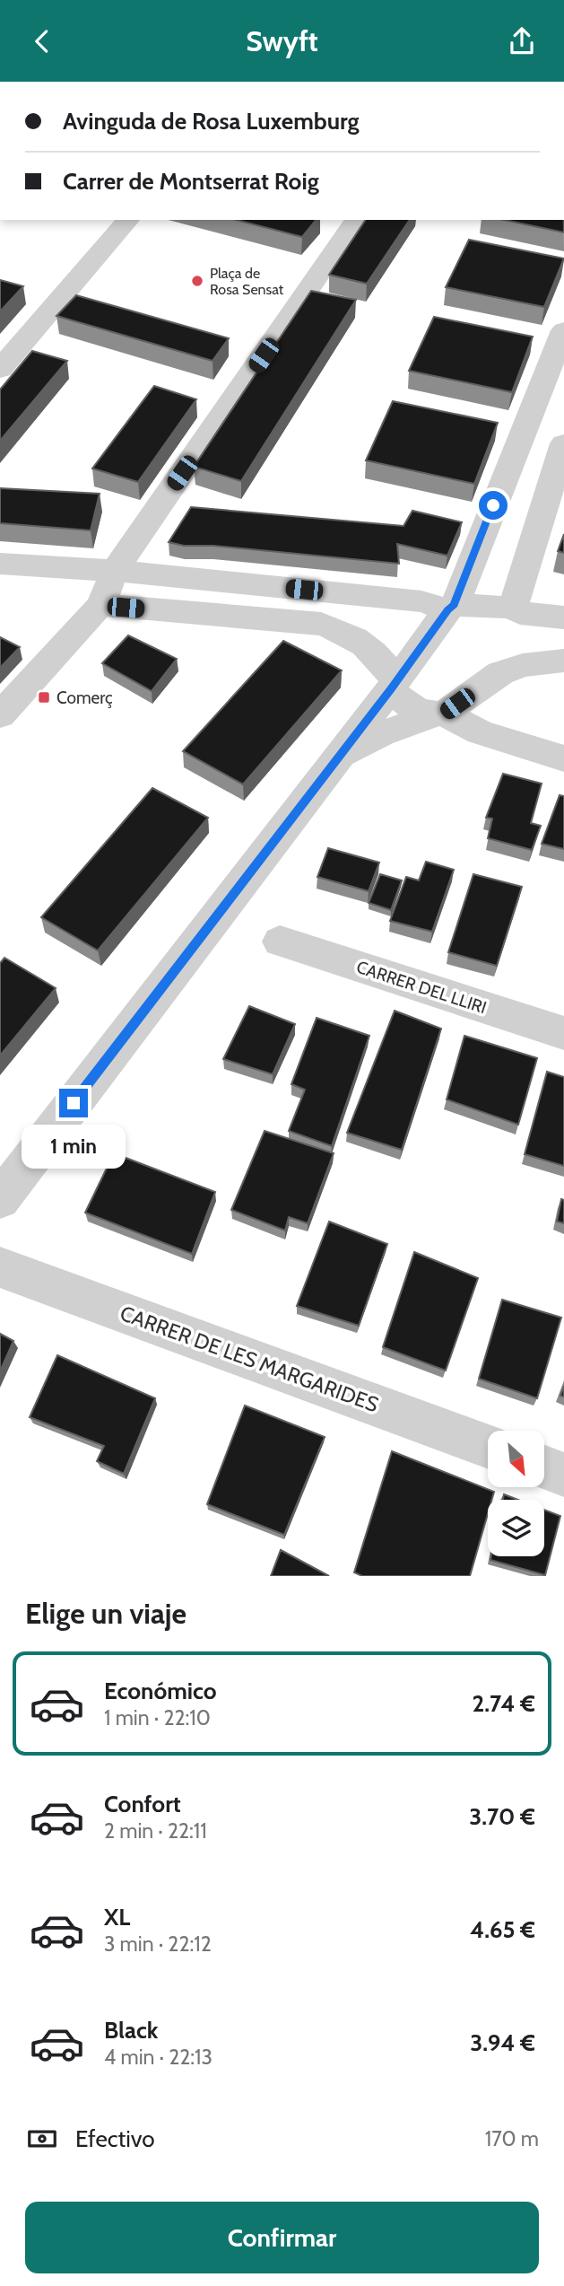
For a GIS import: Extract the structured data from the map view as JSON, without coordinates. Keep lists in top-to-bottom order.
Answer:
{
  "streets": {
    "street": ["CARRER DEL LLIRI", "CARRER DE LES MARGARIDES"]
  },
  "places": {
    "other": ["Plaça de Rosa Sensat"],
    "transit": ["Comerç"]
  },
  "north": "bottom right",
  "page": {
    "header": "Swyft",
    "banner": ["Avinguda de Rosa Luxemburg", "Carrer de Montserrat Roig"],
    "bubble": "1 min",
    "heading": "Elige un viaje",
    "list": [
      {
        "name": "Económico",
        "note": "1 min · 22:10",
        "value": "2.74 €"
      },
      {
        "name": "Confort",
        "note": "2 min · 22:11",
        "value": "3.70 €"
      },
      {
        "name": "XL",
        "note": "3 min · 22:12",
        "value": "4.65 €"
      },
      {
        "name": "Black",
        "note": "4 min · 22:13",
        "value": "3.94 €"
      }
    ],
    "pay": ["Efectivo", "170 m"],
    "buttons": "Confirmar"
  }
}
